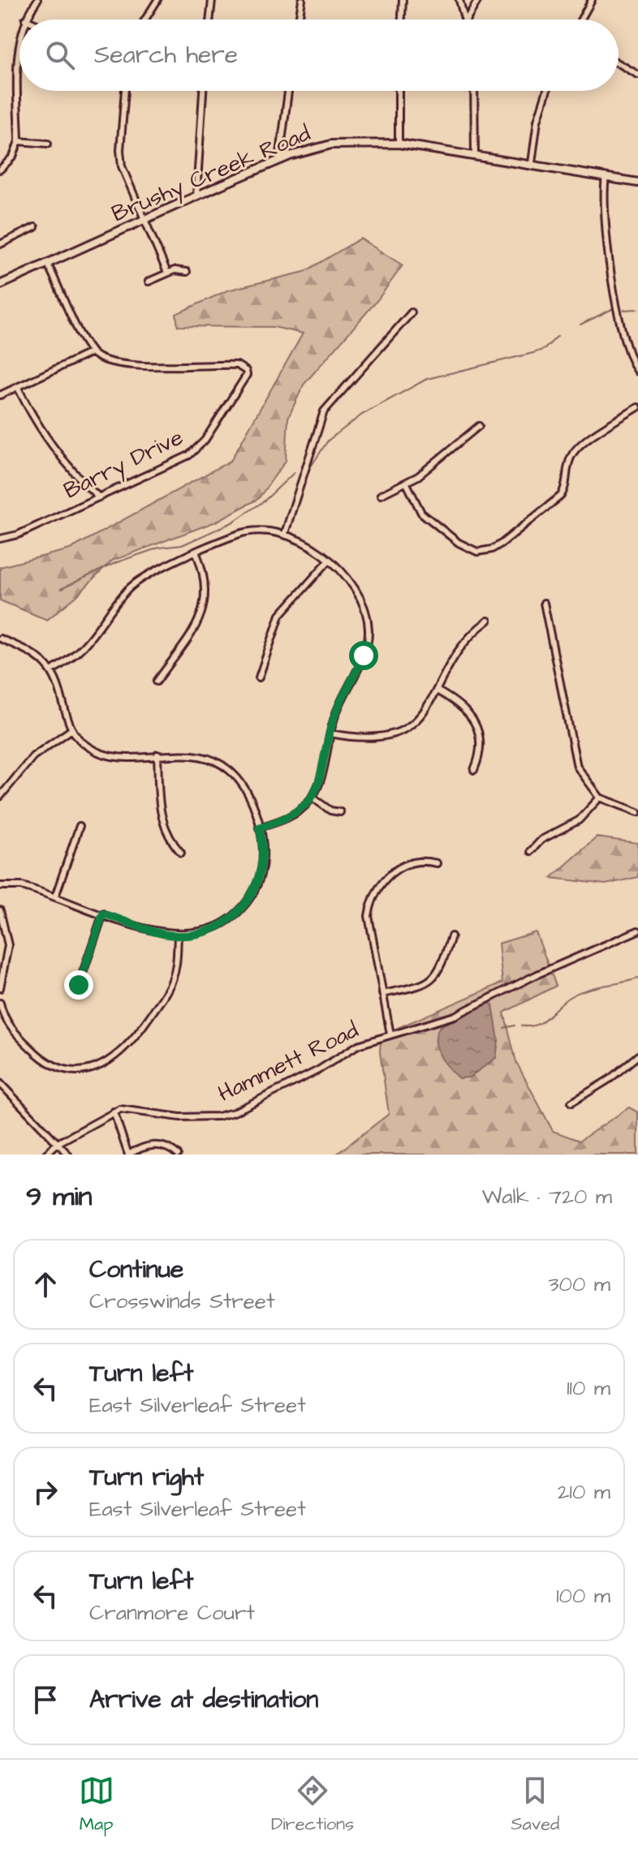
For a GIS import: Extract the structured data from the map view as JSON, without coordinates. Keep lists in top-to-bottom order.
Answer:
{
  "streets": {
    "main road": ["Brushy Creek Road"],
    "street": ["Barry Drive", "Hammett Road"]
  },
  "page": {
    "search": "Search here",
    "heading": ["9 min", "Walk · 720 m"],
    "list": [
      ["Continue", "Crosswinds Street", "300 m"],
      ["Turn left", "East Silverleaf Street", "110 m"],
      ["Turn right", "East Silverleaf Street", "210 m"],
      ["Turn left", "Cranmore Court", "100 m"],
      "Arrive at destination"
    ],
    "nav": ["Map", "Directions", "Saved"]
  }
}
